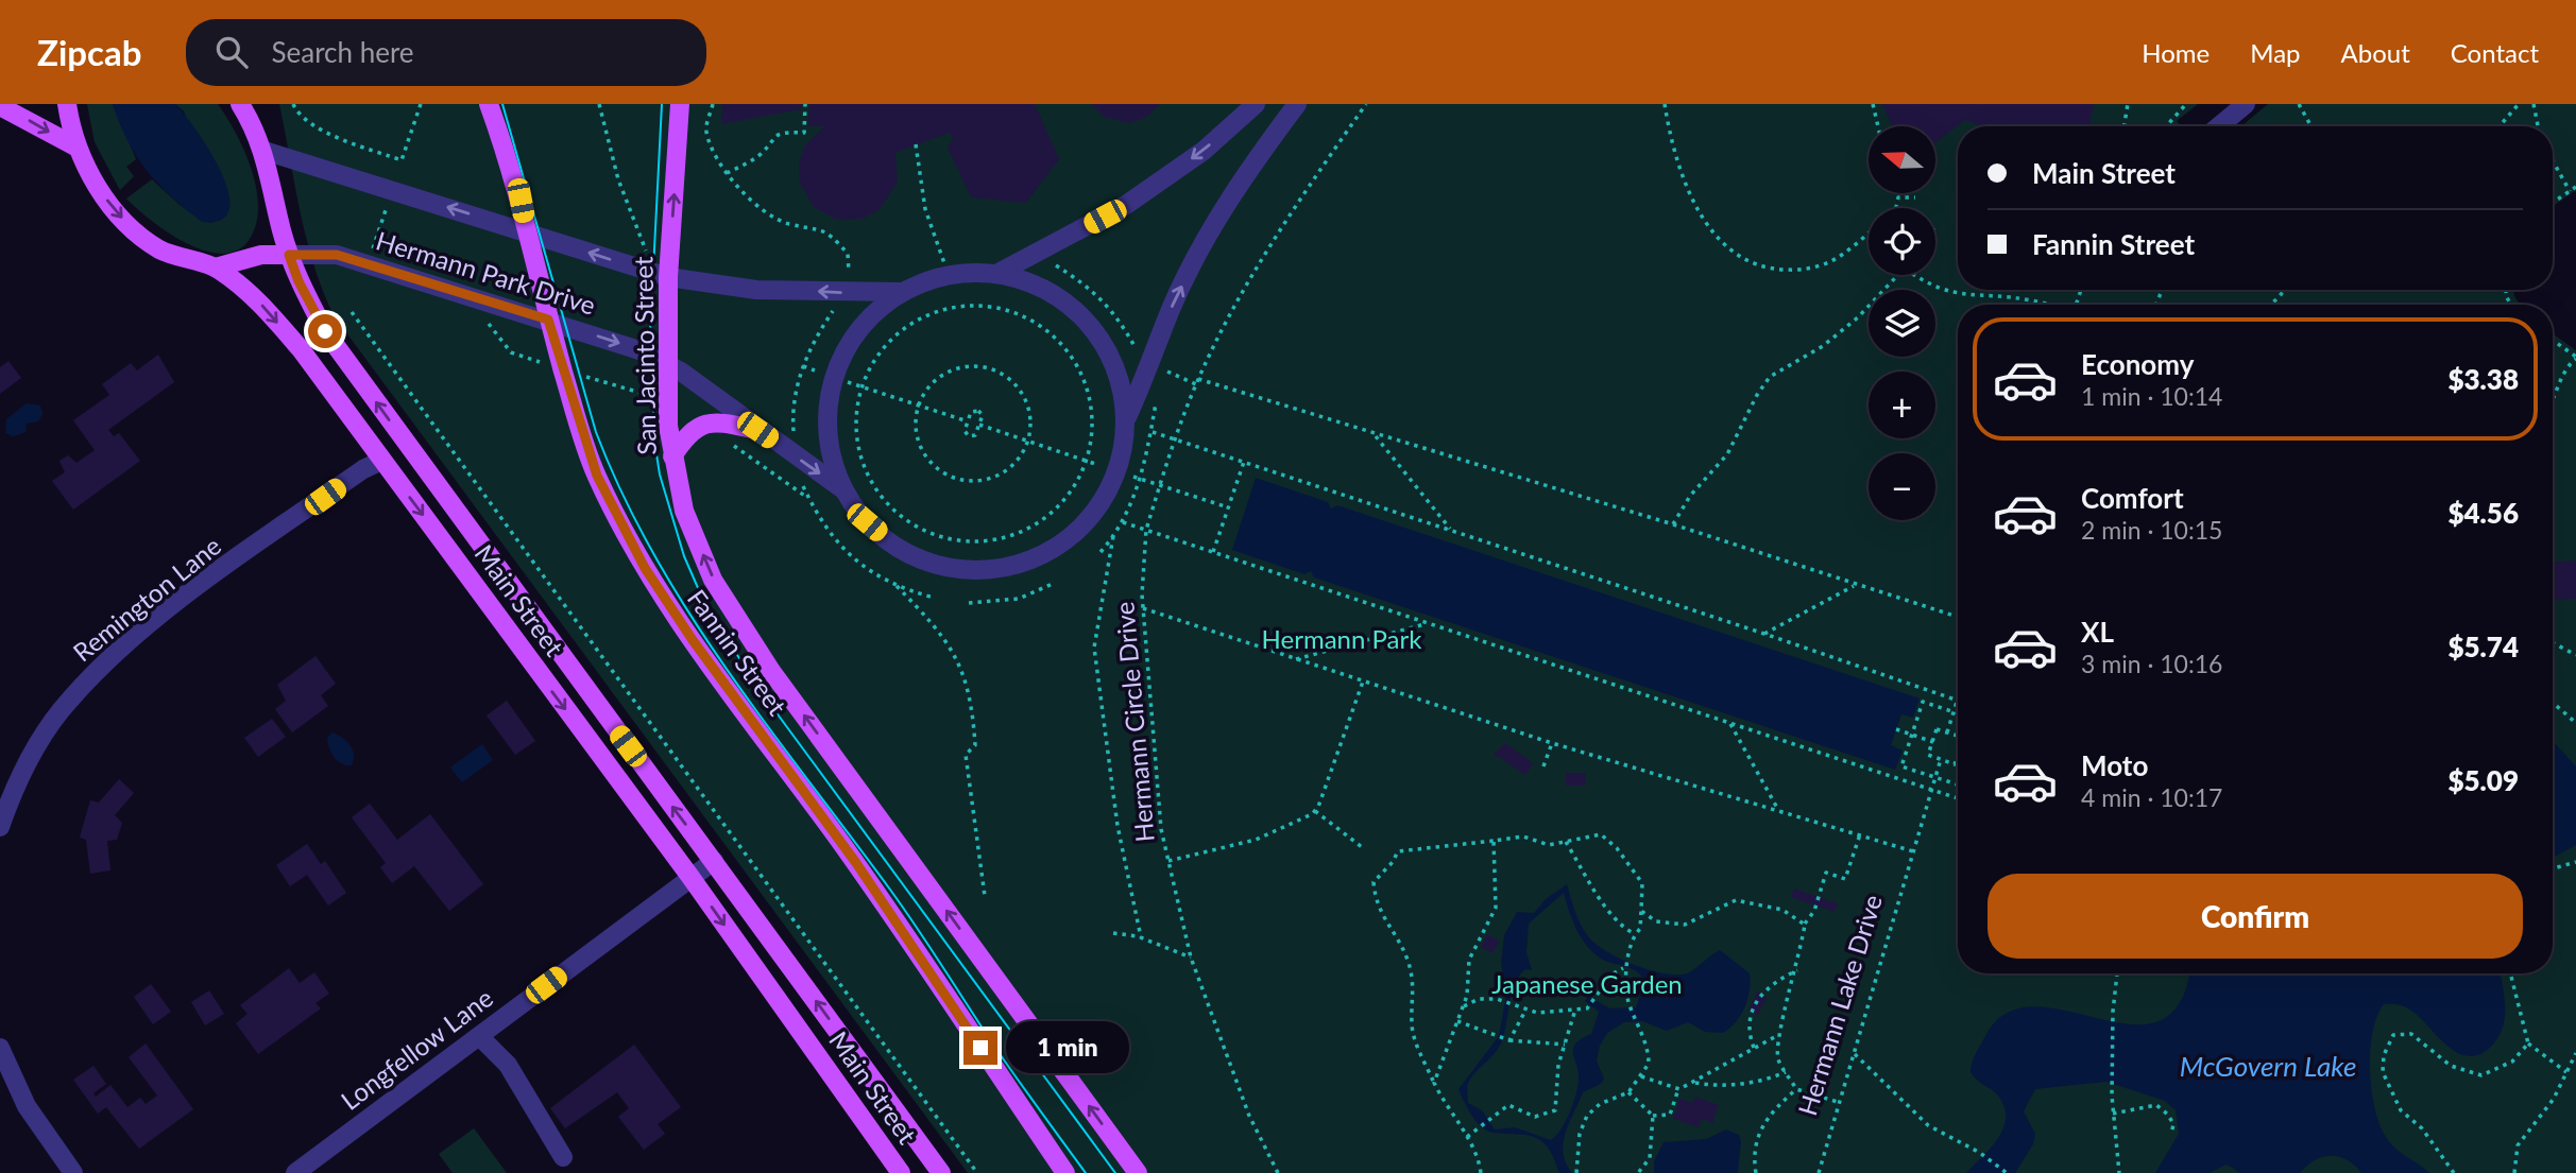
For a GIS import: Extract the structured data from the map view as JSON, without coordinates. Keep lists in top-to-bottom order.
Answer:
{
  "streets": {
    "main road": ["San Jacinto Street", "Main Street", "Fannin Street"],
    "street": ["Hermann Park Drive", "Remington Lane", "Longfellow Lane"],
    "path": ["Hermann Circle Drive", "Hermann Lake Drive"]
  },
  "crossings": [
    ["Hermann Park Drive", "San Jacinto Street"],
    ["Hermann Park Drive", "Main Street"],
    ["Hermann Park Drive", "Fannin Street"],
    ["San Jacinto Street", "Fannin Street"],
    ["Remington Lane", "Main Street"],
    ["Main Street", "Longfellow Lane"]
  ],
  "one_way": ["San Jacinto Street"],
  "water": ["McGovern Lake"],
  "parks": ["Hermann Park", "Japanese Garden"],
  "north": "left",
  "page": {
    "header": "Zipcab",
    "search": "Search here",
    "nav": [
      "Home",
      "Map",
      "About",
      "Contact"
    ],
    "map_buttons": ["+", "−"],
    "banner": ["Main Street", "Fannin Street"],
    "list": [
      {
        "name": "Economy",
        "note": "1 min · 10:14",
        "value": "$3.38"
      },
      {
        "name": "Comfort",
        "note": "2 min · 10:15",
        "value": "$4.56"
      },
      {
        "name": "XL",
        "note": "3 min · 10:16",
        "value": "$5.74"
      },
      {
        "name": "Moto",
        "note": "4 min · 10:17",
        "value": "$5.09"
      }
    ],
    "buttons": "Confirm",
    "bubble": "1 min"
  }
}
